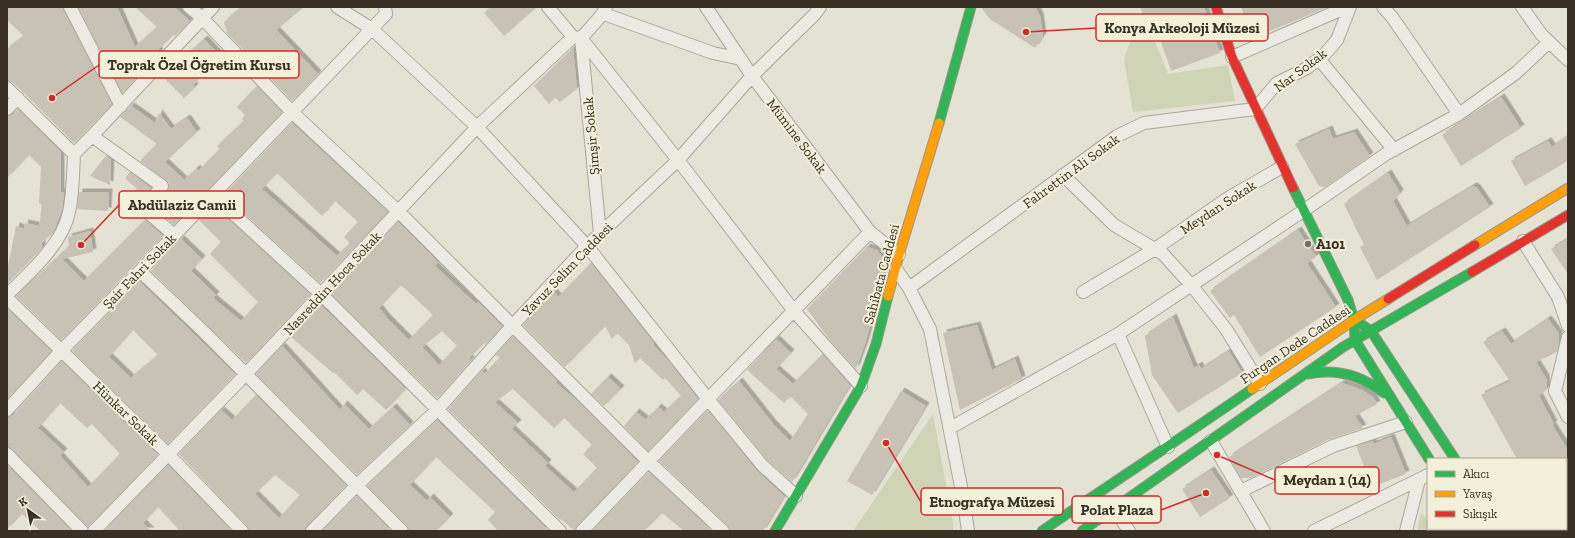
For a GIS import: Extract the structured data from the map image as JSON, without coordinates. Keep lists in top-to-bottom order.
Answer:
{
  "streets": {
    "main road": ["Sahibata Caddesi", "Furgan Dede Caddesi"],
    "street": [
      "Nar Sokak",
      "Şimşir Sokak",
      "Mümine Sokak",
      "Fahrettin Ali Sokak",
      "Meydan Sokak",
      "Yavuz Selim Caddesi",
      "Şair Fahri Sokak",
      "Nasreddin Hoca Sokak",
      "Hünkar Sokak"
    ]
  },
  "crossings": [
    ["Nar Sokak", "Fahrettin Ali Sokak"],
    ["Şimşir Sokak", "Yavuz Selim Caddesi"],
    ["Şimşir Sokak", "Nasreddin Hoca Sokak"],
    ["Mümine Sokak", "Yavuz Selim Caddesi"],
    ["Mümine Sokak", "Sahibata Caddesi"],
    ["Şair Fahri Sokak", "Hünkar Sokak"],
    ["Nasreddin Hoca Sokak", "Hünkar Sokak"]
  ],
  "places": [
    "Konya Arkeoloji Müzesi",
    "Toprak Özel Öğretim Kursu",
    "A101",
    "Abdülaziz Camii",
    "Etnografya Müzesi",
    "Meydan 1 (14)",
    "Polat Plaza"
  ],
  "legend": ["Akıcı", "Yavaş", "Sıkışık"],
  "north": "top left"
}
